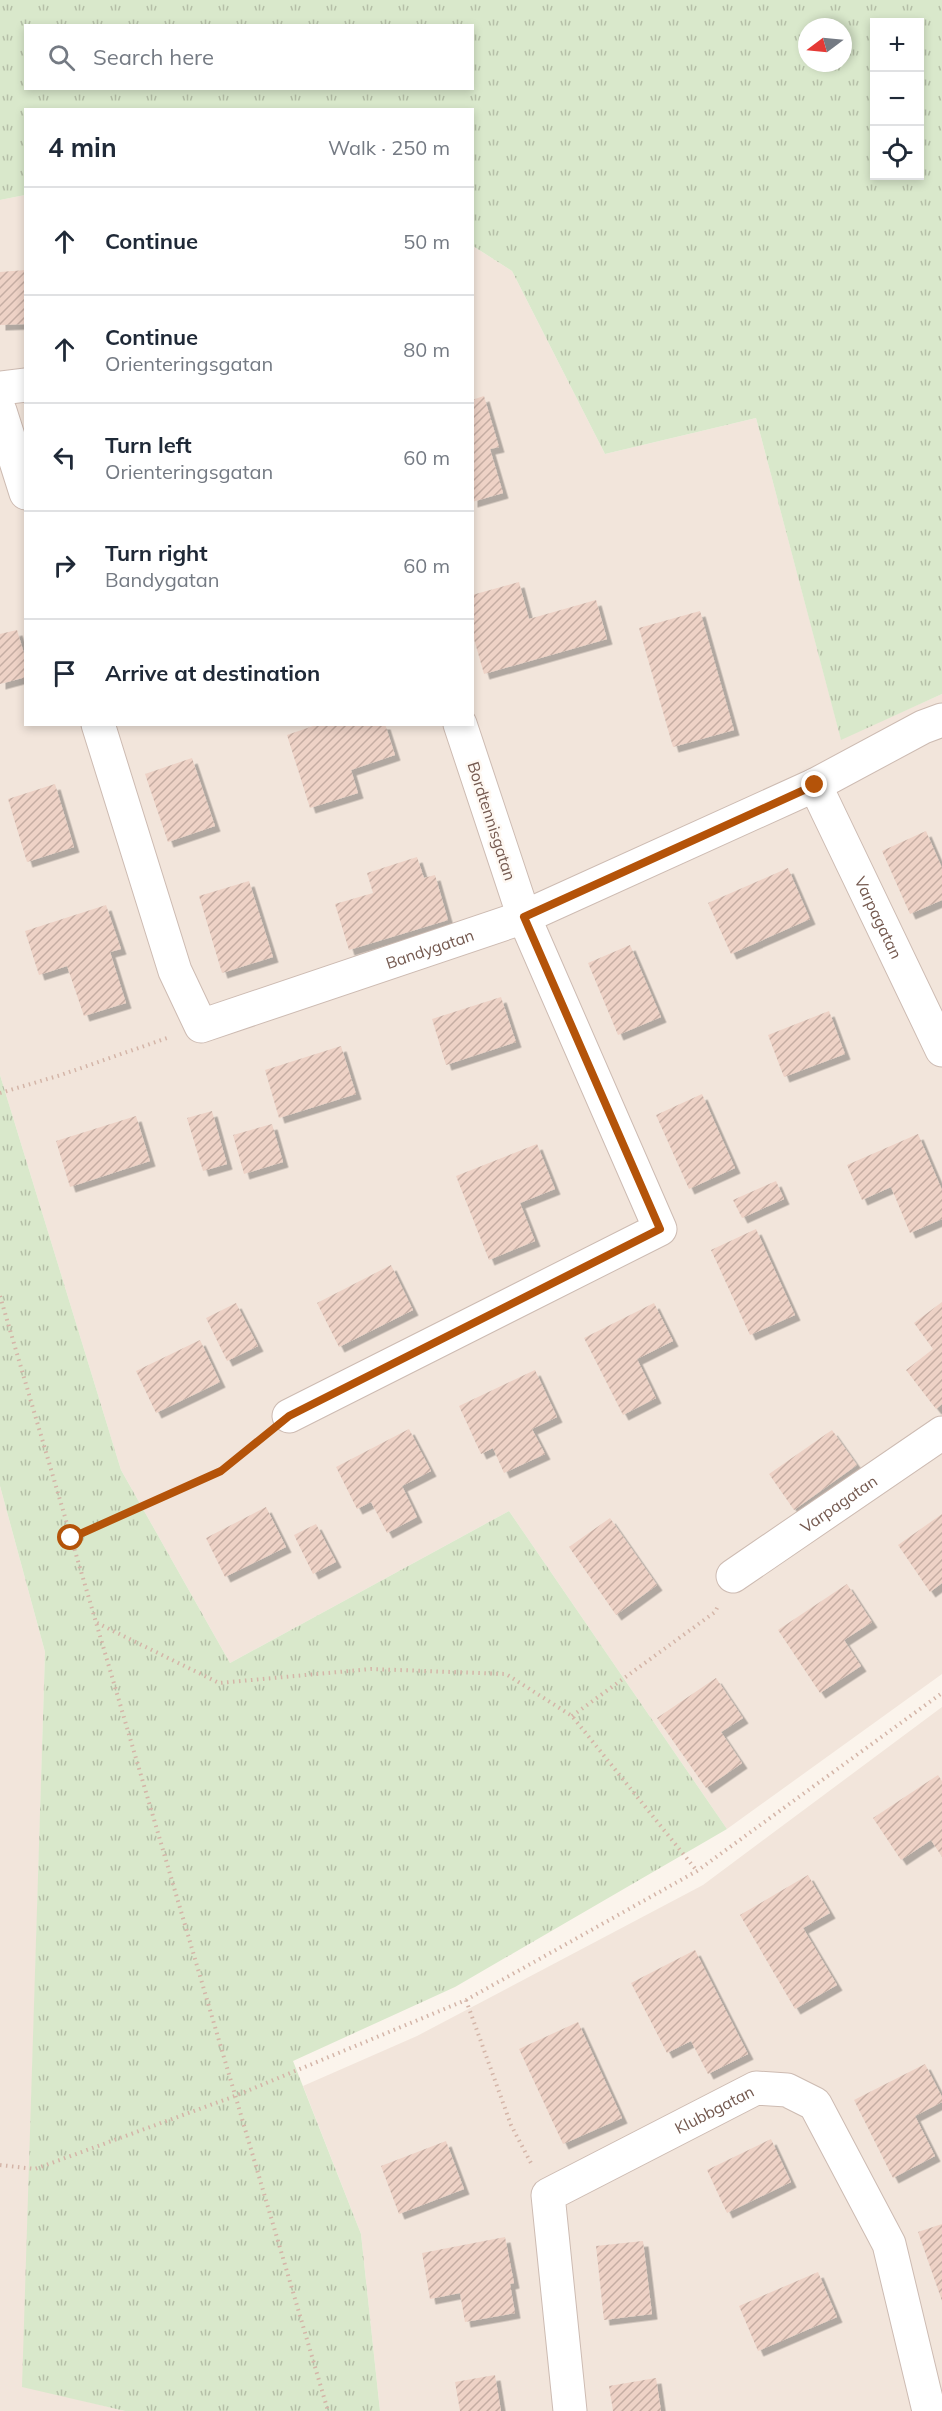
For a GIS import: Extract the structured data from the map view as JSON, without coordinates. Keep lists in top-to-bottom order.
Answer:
{
  "streets": {
    "street": [
      "Bordtennisgatan",
      "Varpagatan",
      "Bandygatan",
      "Klubbgatan"
    ]
  },
  "crossings": [
    ["Bordtennisgatan", "Bandygatan"],
    ["Varpagatan", "Bandygatan"]
  ],
  "north": "left",
  "page": {
    "map_buttons": ["+", "−"],
    "search": "Search here",
    "heading": ["4 min", "Walk · 250 m"],
    "list": [
      ["Continue", "50 m"],
      ["Continue", "Orienteringsgatan", "80 m"],
      ["Turn left", "Orienteringsgatan", "60 m"],
      ["Turn right", "Bandygatan", "60 m"],
      "Arrive at destination"
    ]
  }
}
